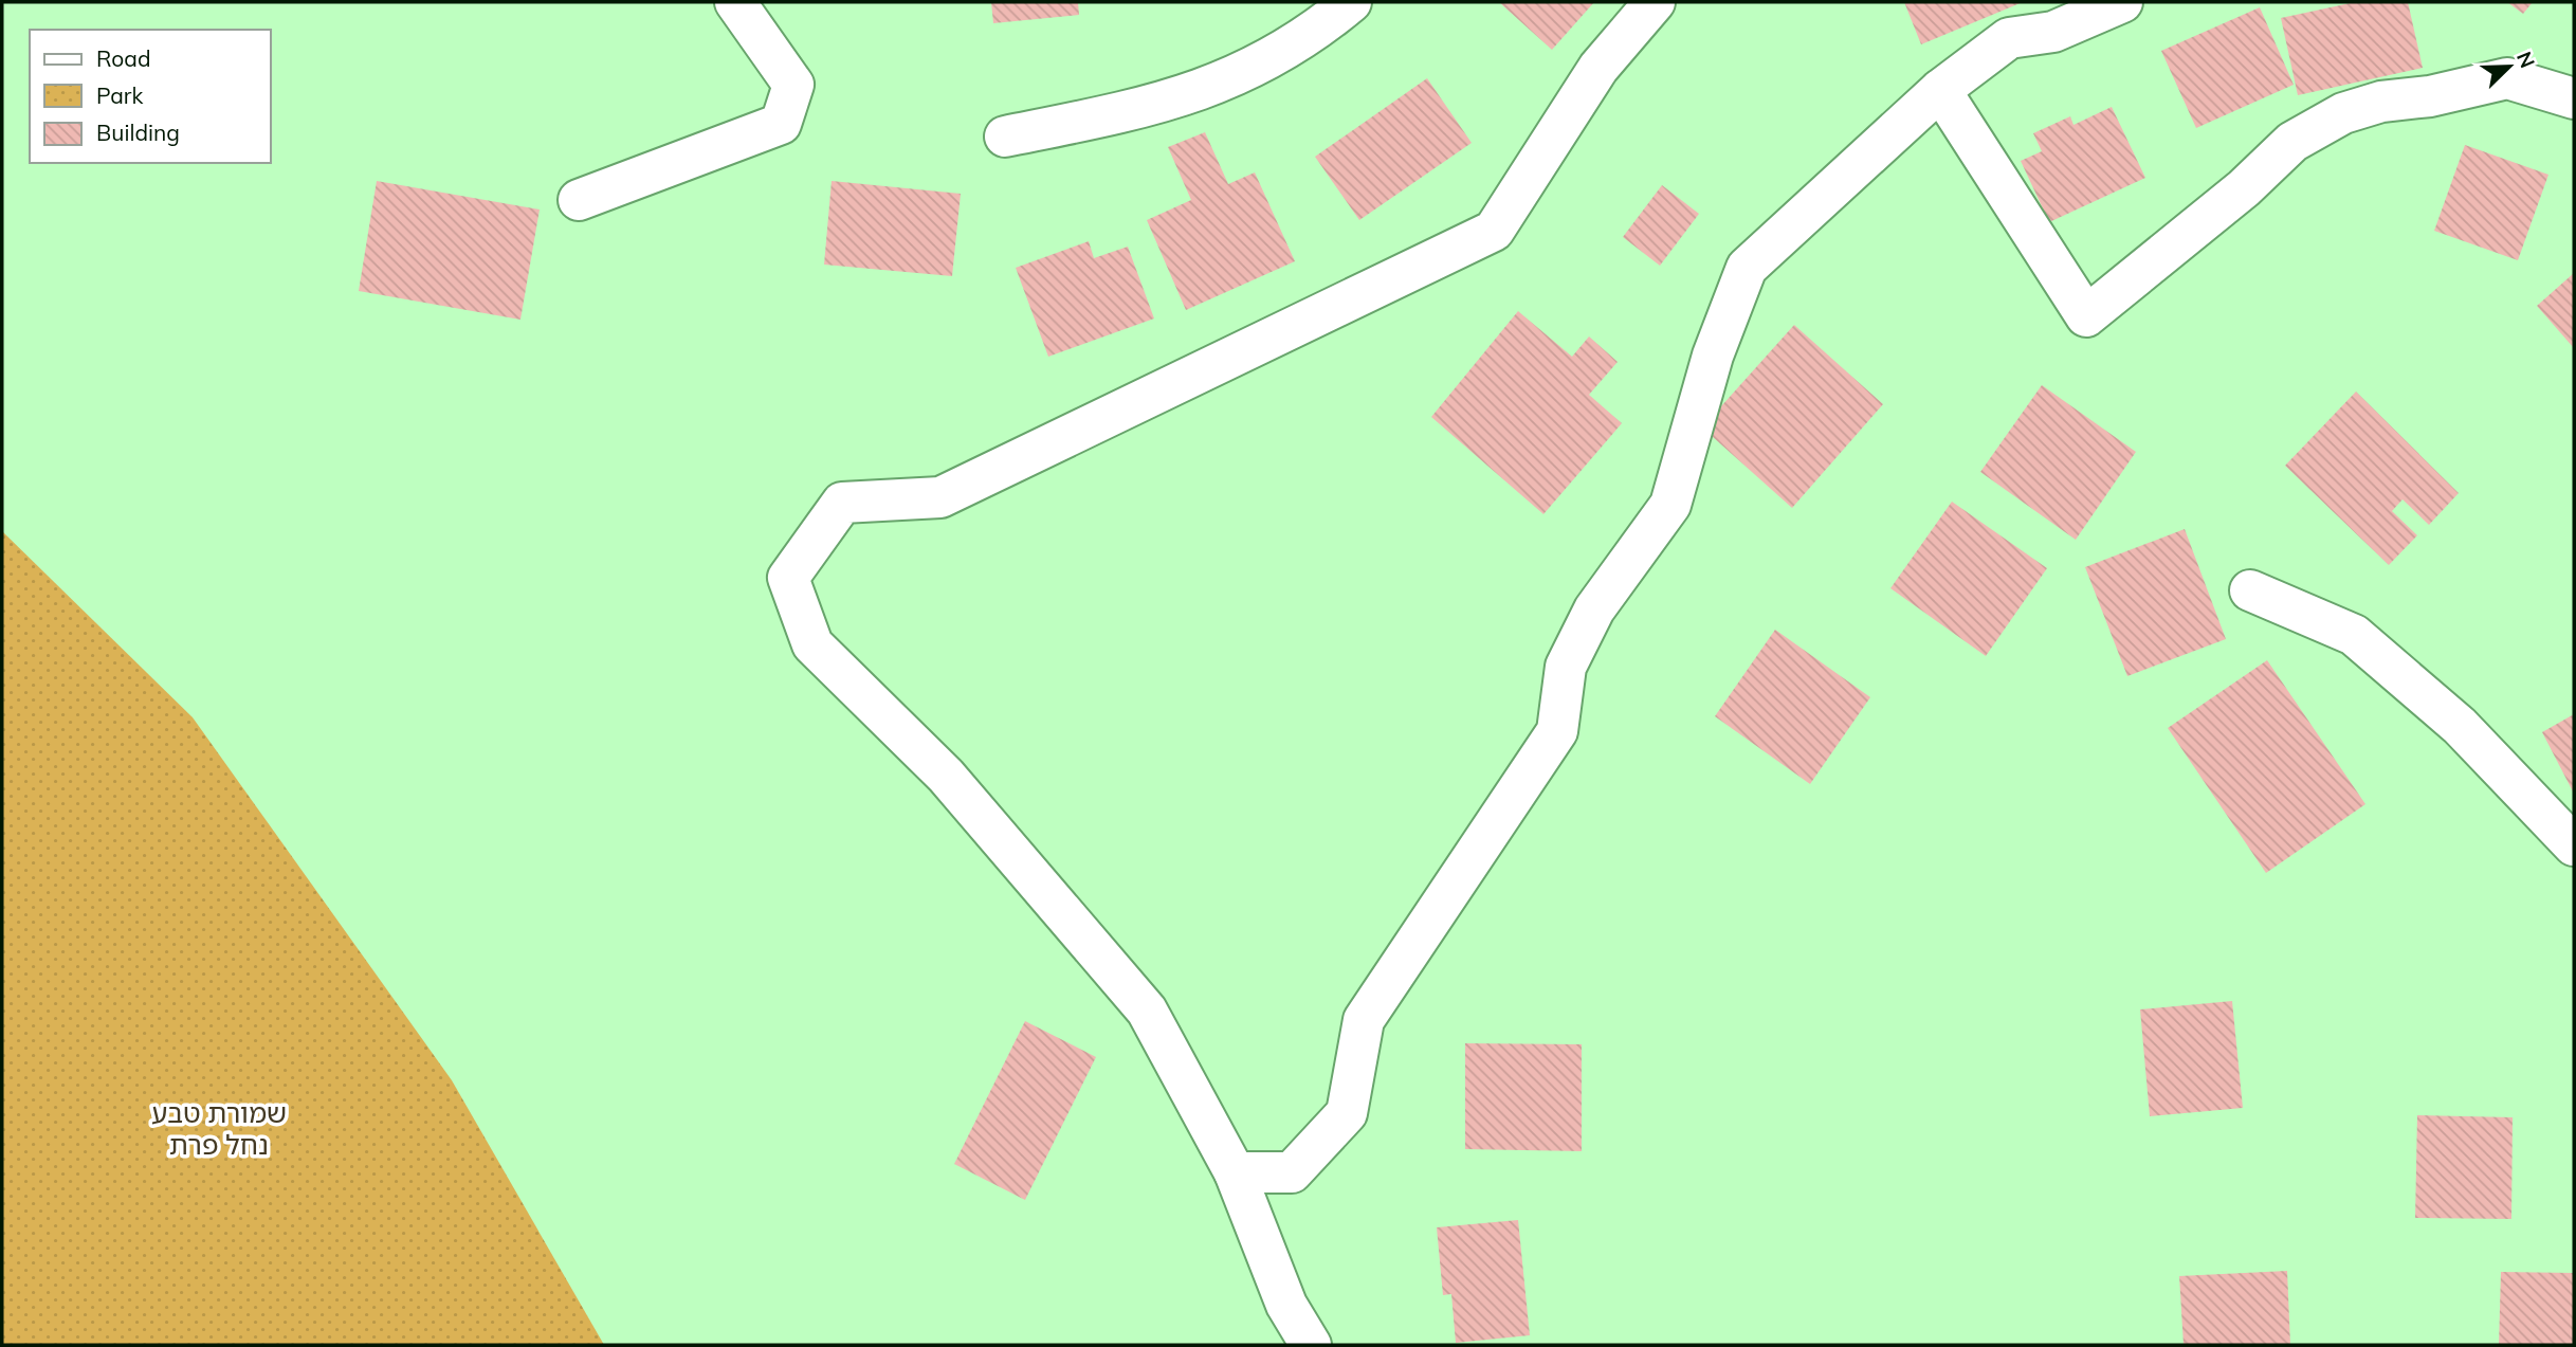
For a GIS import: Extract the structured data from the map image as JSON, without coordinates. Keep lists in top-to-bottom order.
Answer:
{
  "parks": ["שמורת טבע נחל פרת"],
  "legend": ["Road", "Park", "Building"],
  "north": "top right"
}
